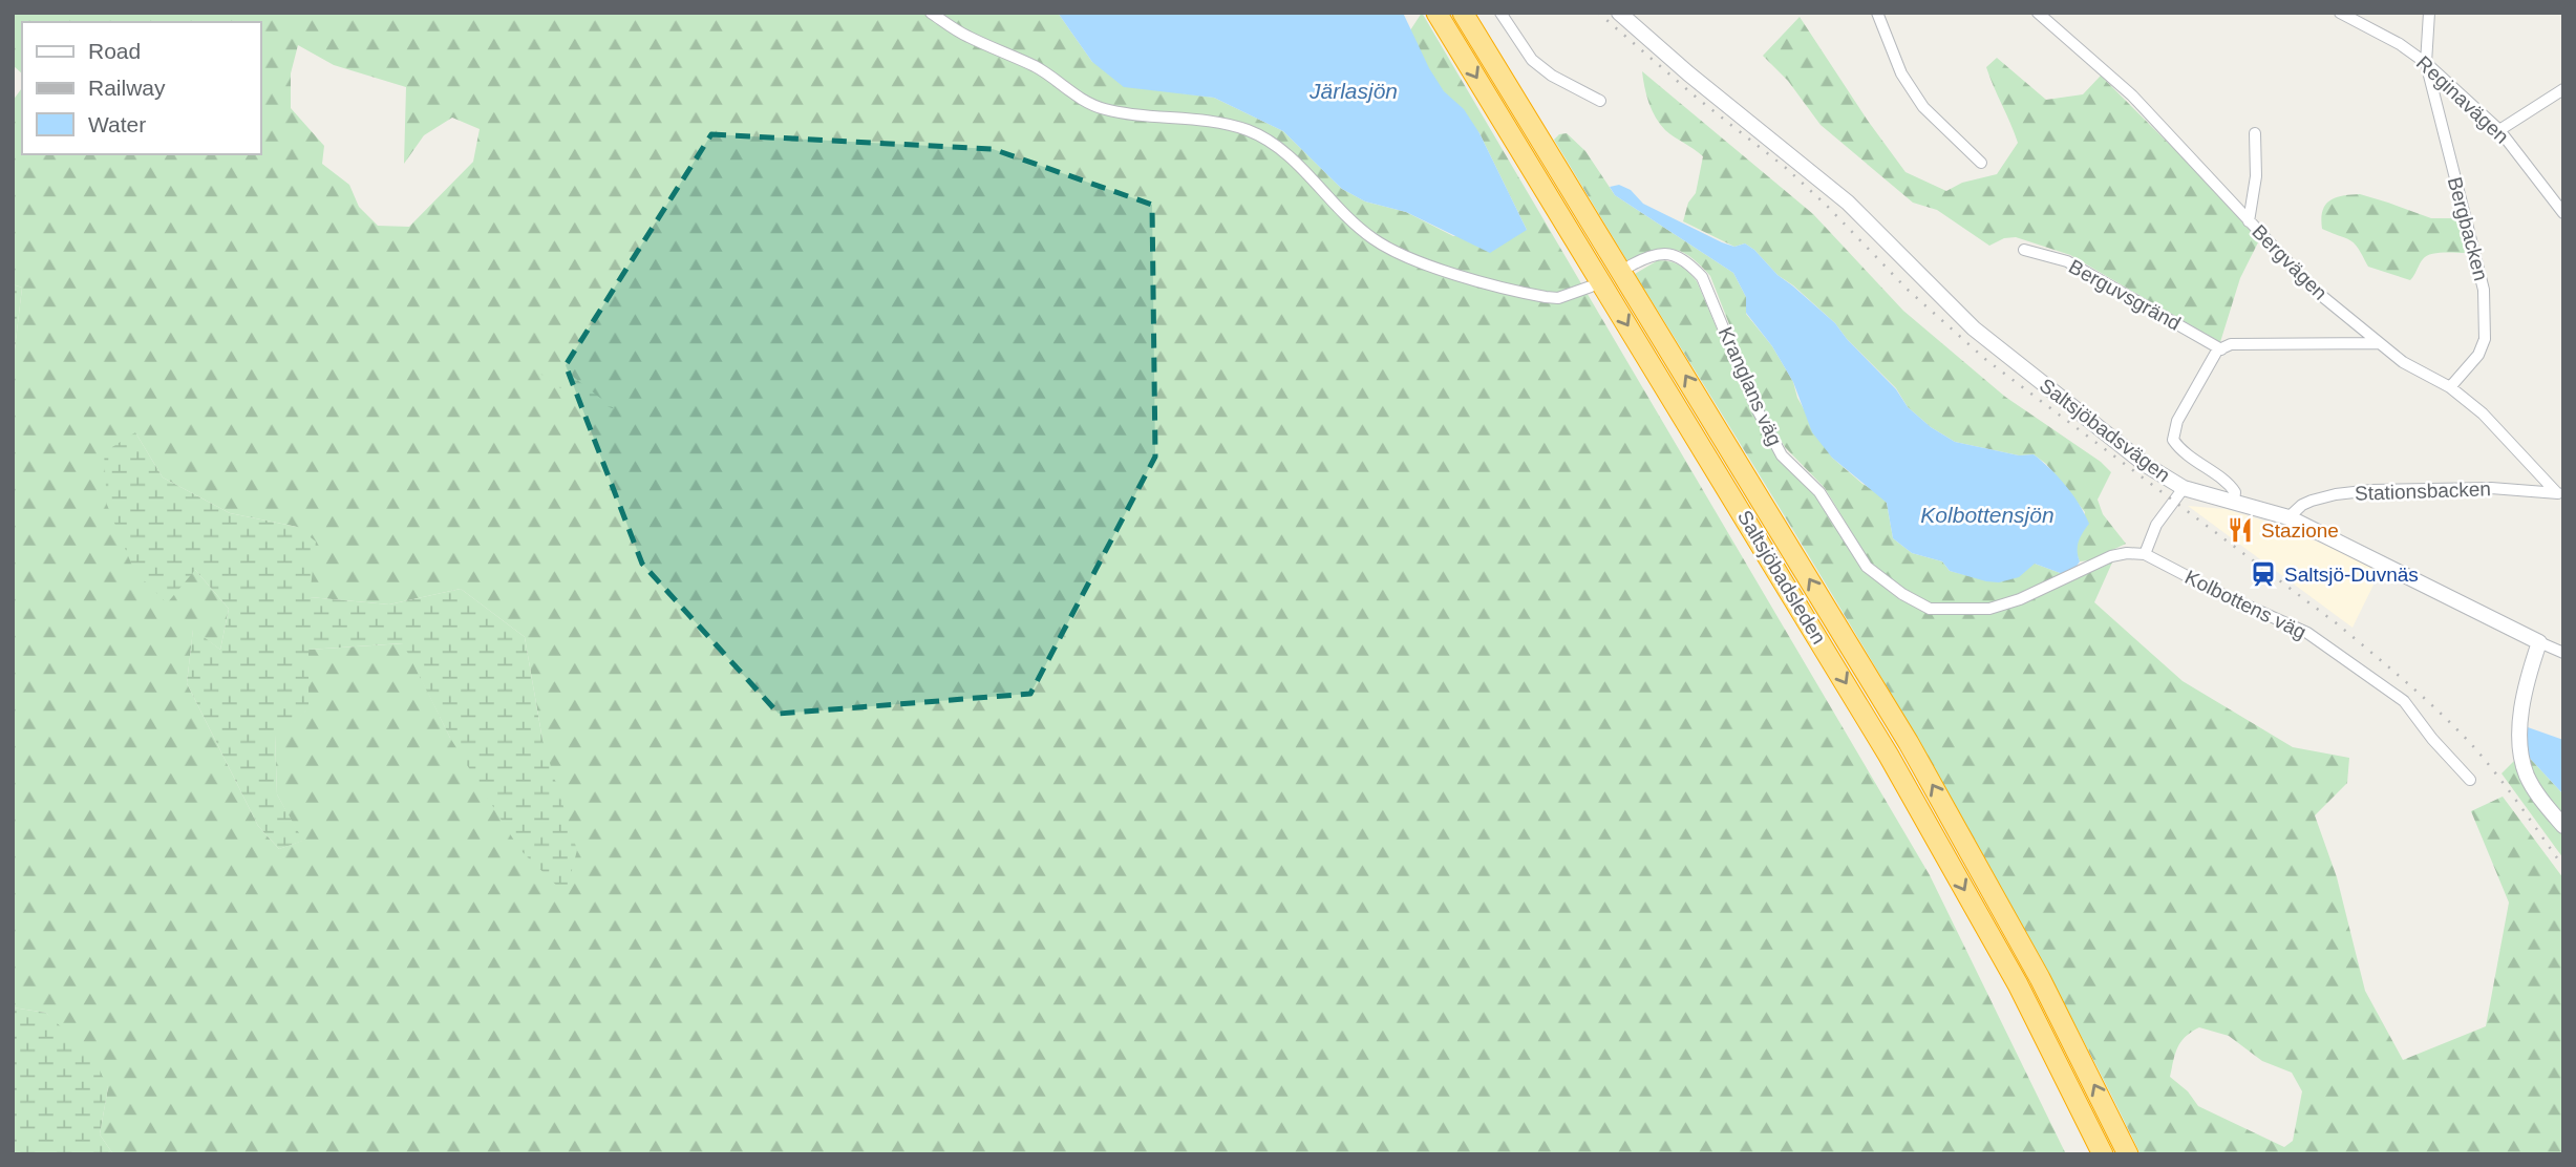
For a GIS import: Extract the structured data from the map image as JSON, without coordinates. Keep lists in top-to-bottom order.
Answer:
{
  "streets": {
    "highway": ["Saltsjöbadsleden"],
    "street": [
      "Reginavägen",
      "Bergbacken",
      "Bergvägen",
      "Berguvsgränd",
      "Kranglans väg",
      "Saltsjöbadsvägen",
      "Stationsbacken",
      "Kolbottens väg"
    ]
  },
  "crossings": [
    ["Reginavägen", "Bergbacken"],
    ["Bergbacken", "Bergvägen"],
    ["Bergvägen", "Stationsbacken"],
    ["Kranglans väg", "Kolbottens väg"],
    ["Saltsjöbadsvägen", "Stationsbacken"]
  ],
  "water": ["Järlasjön", "Kolbottensjön"],
  "places": {
    "restaurant": ["Stazione"],
    "station": ["Saltsjö-Duvnäs"]
  },
  "legend": ["Road", "Railway", "Water"]
}
